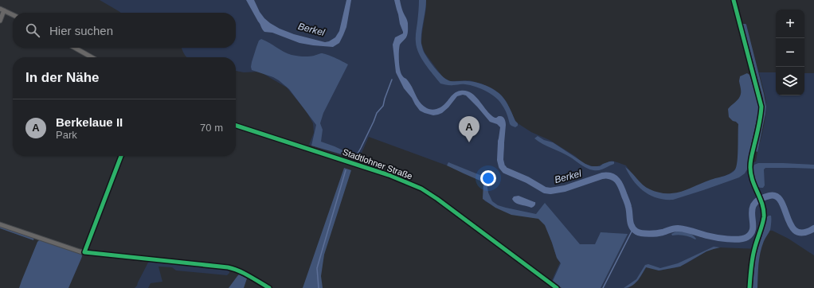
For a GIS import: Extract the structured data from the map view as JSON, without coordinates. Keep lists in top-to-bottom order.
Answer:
{
  "streets": {
    "street": ["Stadtlohner Straße"]
  },
  "water": ["Berkel"],
  "page": {
    "map_buttons": ["+", "−"],
    "search": "Hier suchen",
    "heading": "In der Nähe",
    "list": [
      {
        "mark": "A",
        "name": "Berkelaue II",
        "note": "Park",
        "value": "70 m"
      }
    ],
    "pins": "A"
  }
}
